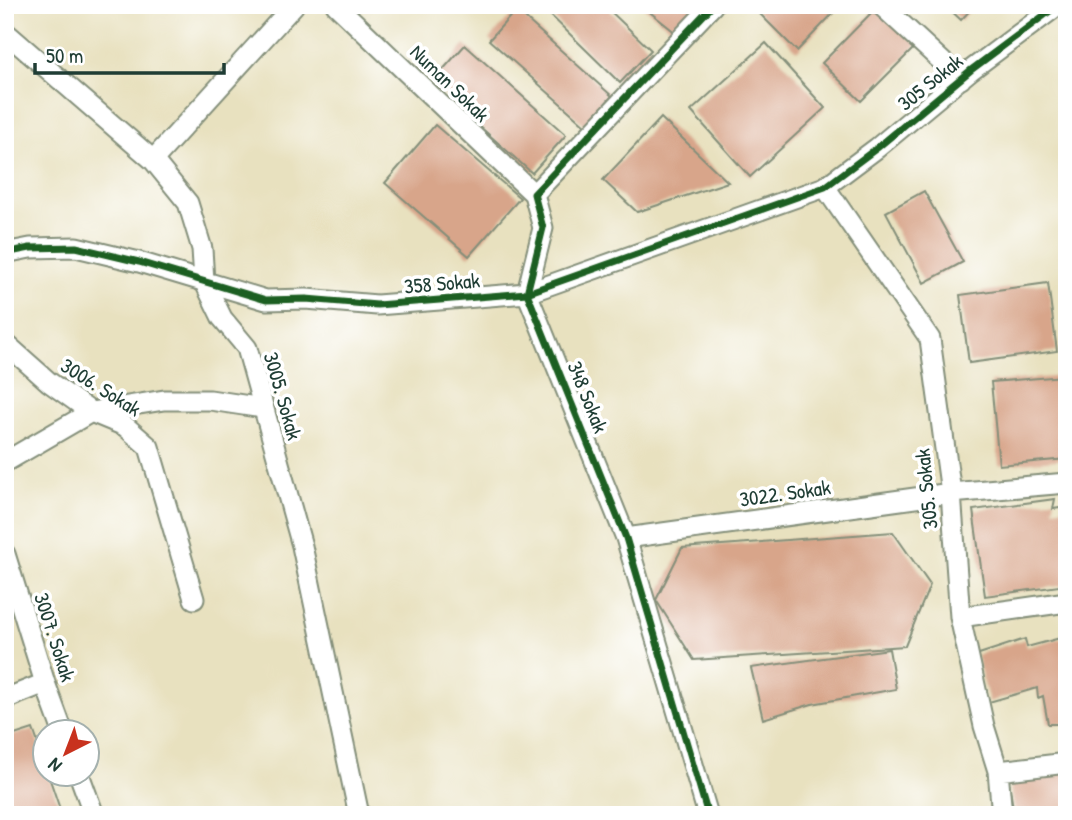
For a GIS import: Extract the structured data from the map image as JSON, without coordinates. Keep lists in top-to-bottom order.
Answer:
{
  "streets": {
    "street": [
      "305 Sokak",
      "Numan Sokak",
      "358 Sokak",
      "3006. Sokak",
      "3005. Sokak",
      "348 Sokak",
      "305. Sokak",
      "3022. Sokak",
      "3007. Sokak"
    ]
  },
  "crossings": [
    ["305 Sokak", "305. Sokak"],
    ["358 Sokak", "3005. Sokak"],
    ["358 Sokak", "348 Sokak"],
    ["348 Sokak", "3022. Sokak"],
    ["305. Sokak", "3022. Sokak"]
  ],
  "scale_bar": "50 m",
  "north": "bottom left"
}
